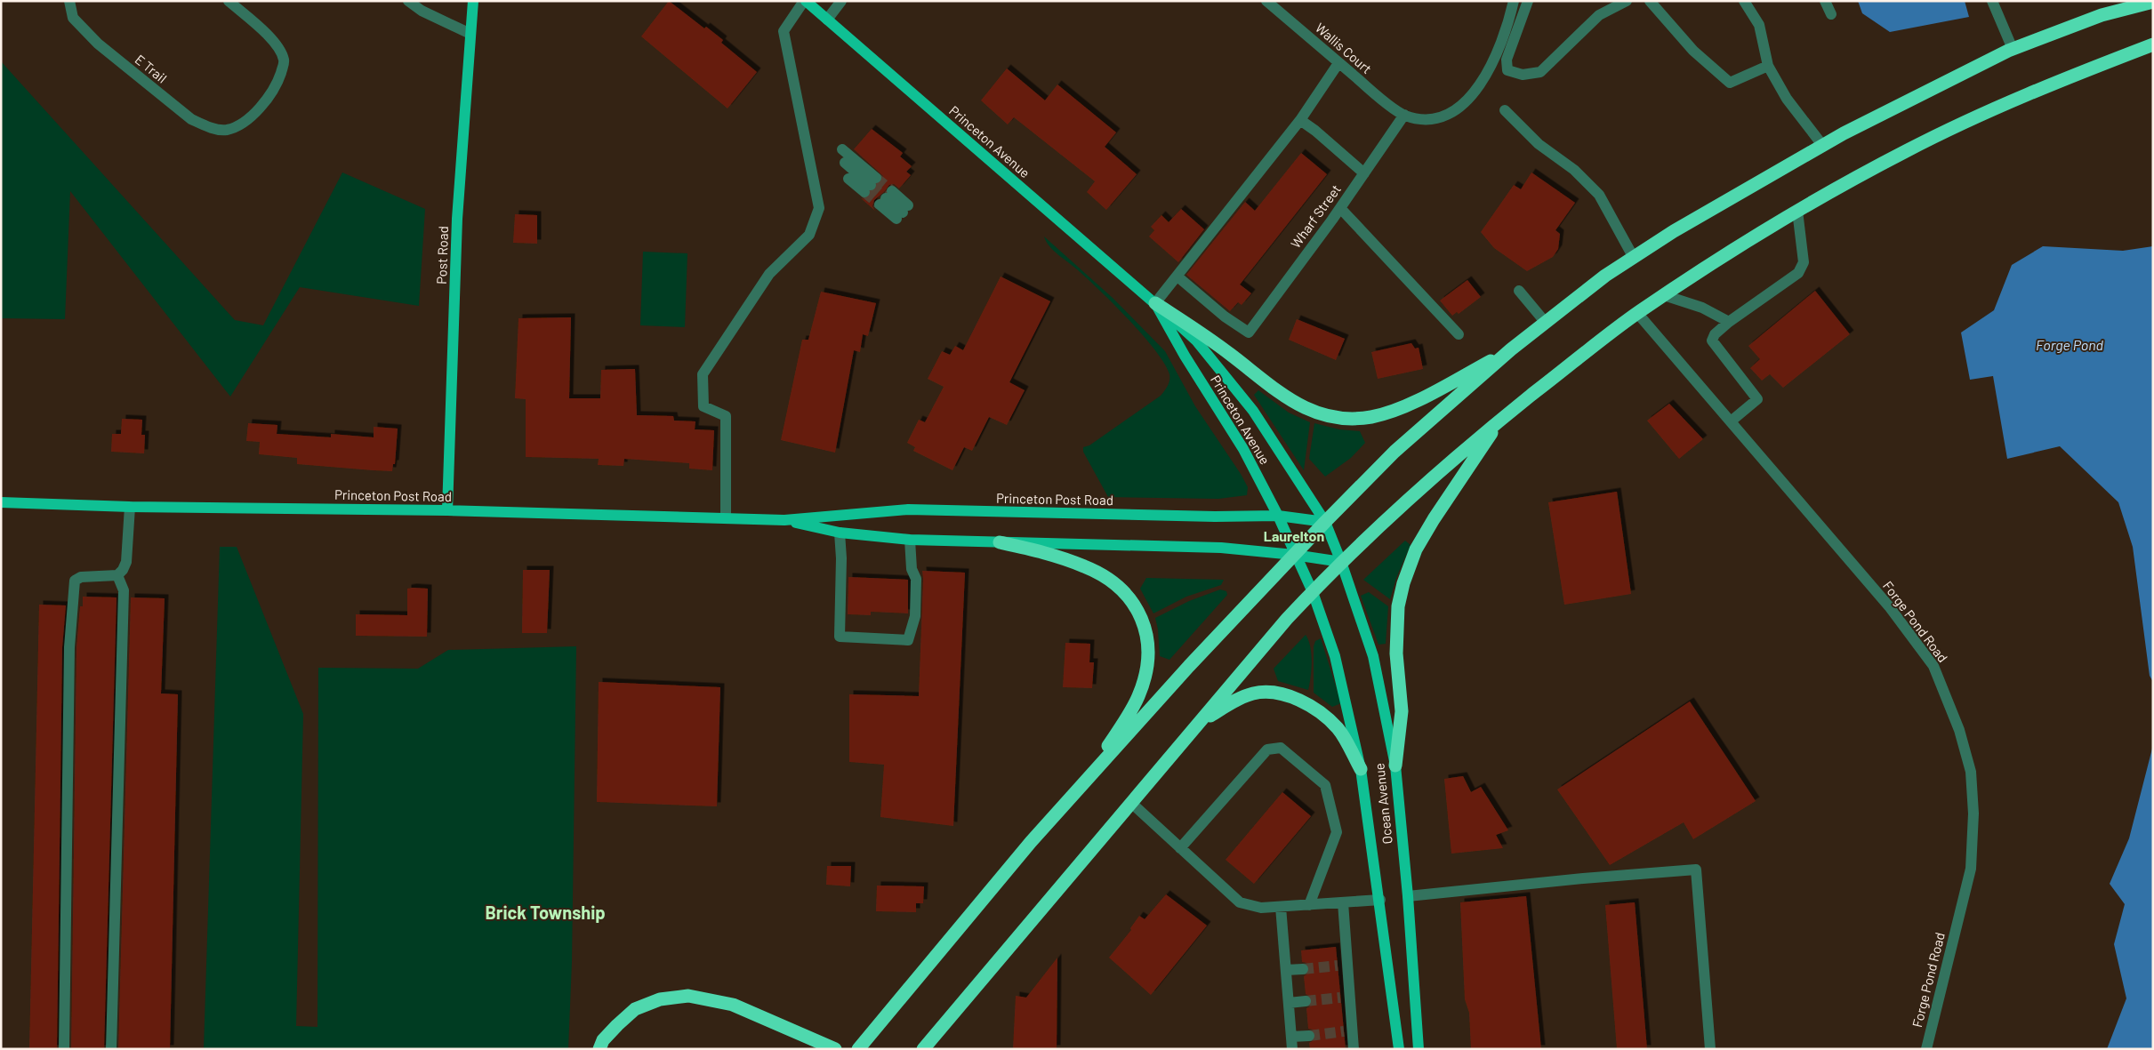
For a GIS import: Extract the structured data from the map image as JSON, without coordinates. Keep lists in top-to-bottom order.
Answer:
{
  "streets": {
    "main road": [
      "Princeton Avenue",
      "Post Road",
      "Princeton Post Road",
      "Ocean Avenue"
    ],
    "street": [
      "Wallis Court",
      "E Trail",
      "Wharf Street",
      "Forge Pond Road"
    ]
  },
  "crossings": [
    ["Wallis Court", "Wharf Street"],
    ["Princeton Avenue", "Princeton Post Road"],
    ["Princeton Avenue", "Ocean Avenue"],
    ["Post Road", "Princeton Post Road"],
    ["Princeton Post Road", "Ocean Avenue"]
  ],
  "districts": ["Laurelton", "Brick Township"],
  "water": ["Forge Pond"]
}
